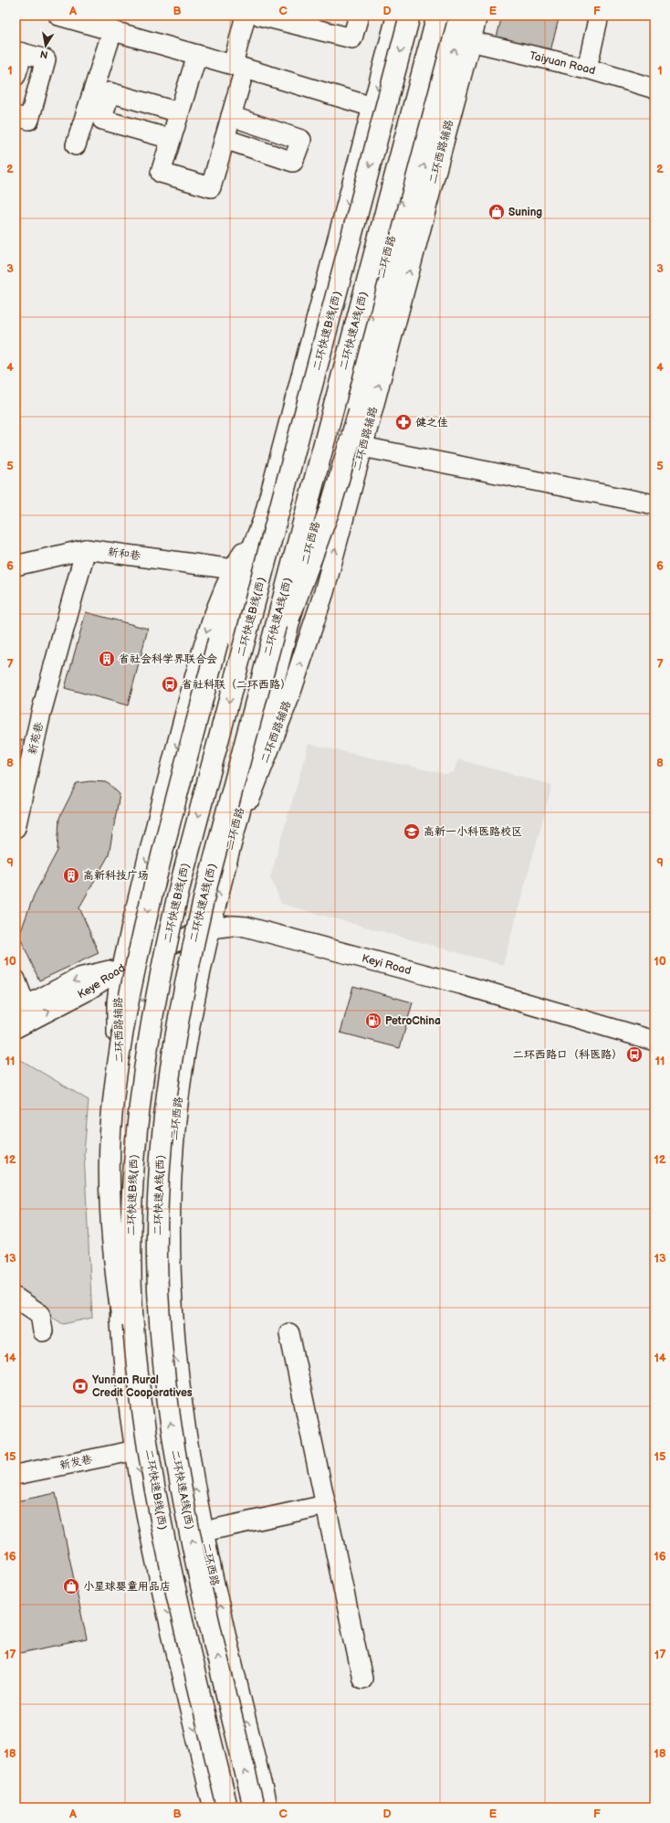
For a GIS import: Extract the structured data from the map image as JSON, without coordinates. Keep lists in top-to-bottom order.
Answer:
{
  "streets": {
    "main road": ["二环西路", "二环快速B线(西)", "二环快速A线(西)"],
    "street": [
      "Taiyuan Road",
      "二环西路辅路",
      "新和巷",
      "新苑巷",
      "Keyi Road",
      "Keye Road",
      "新发巷"
    ]
  },
  "crossings": [
    ["Taiyuan Road", "二环西路辅路"],
    ["二环西路辅路", "二环西路"],
    ["二环西路辅路", "新和巷"],
    ["二环西路辅路", "Keyi Road"],
    ["二环西路辅路", "Keye Road"],
    ["二环西路", "Keyi Road"],
    ["新和巷", "新苑巷"],
    ["Keyi Road", "Keye Road"]
  ],
  "places": {
    "shop": ["Suning", "小星球婴童用品店"],
    "pharmacy": ["健之佳"],
    "building": ["省社会科学界联合会", "高新科技广场"],
    "bus stop": ["省社科联（二环西路）", "二环西路口（科医路）"],
    "school or university": ["高新一小科医路校区"],
    "fuel station": ["PetroChina"],
    "bank": ["Yunnan Rural Credit Cooperatives"]
  },
  "north": "bottom",
  "grid": {
    "columns": [
      "A",
      "B",
      "C",
      "D",
      "E",
      "F"
    ],
    "rows": [
      "1",
      "2",
      "3",
      "4",
      "5",
      "6",
      "7",
      "8",
      "9",
      "10",
      "11",
      "12",
      "13",
      "14",
      "15",
      "16",
      "17",
      "18"
    ]
  }
}
